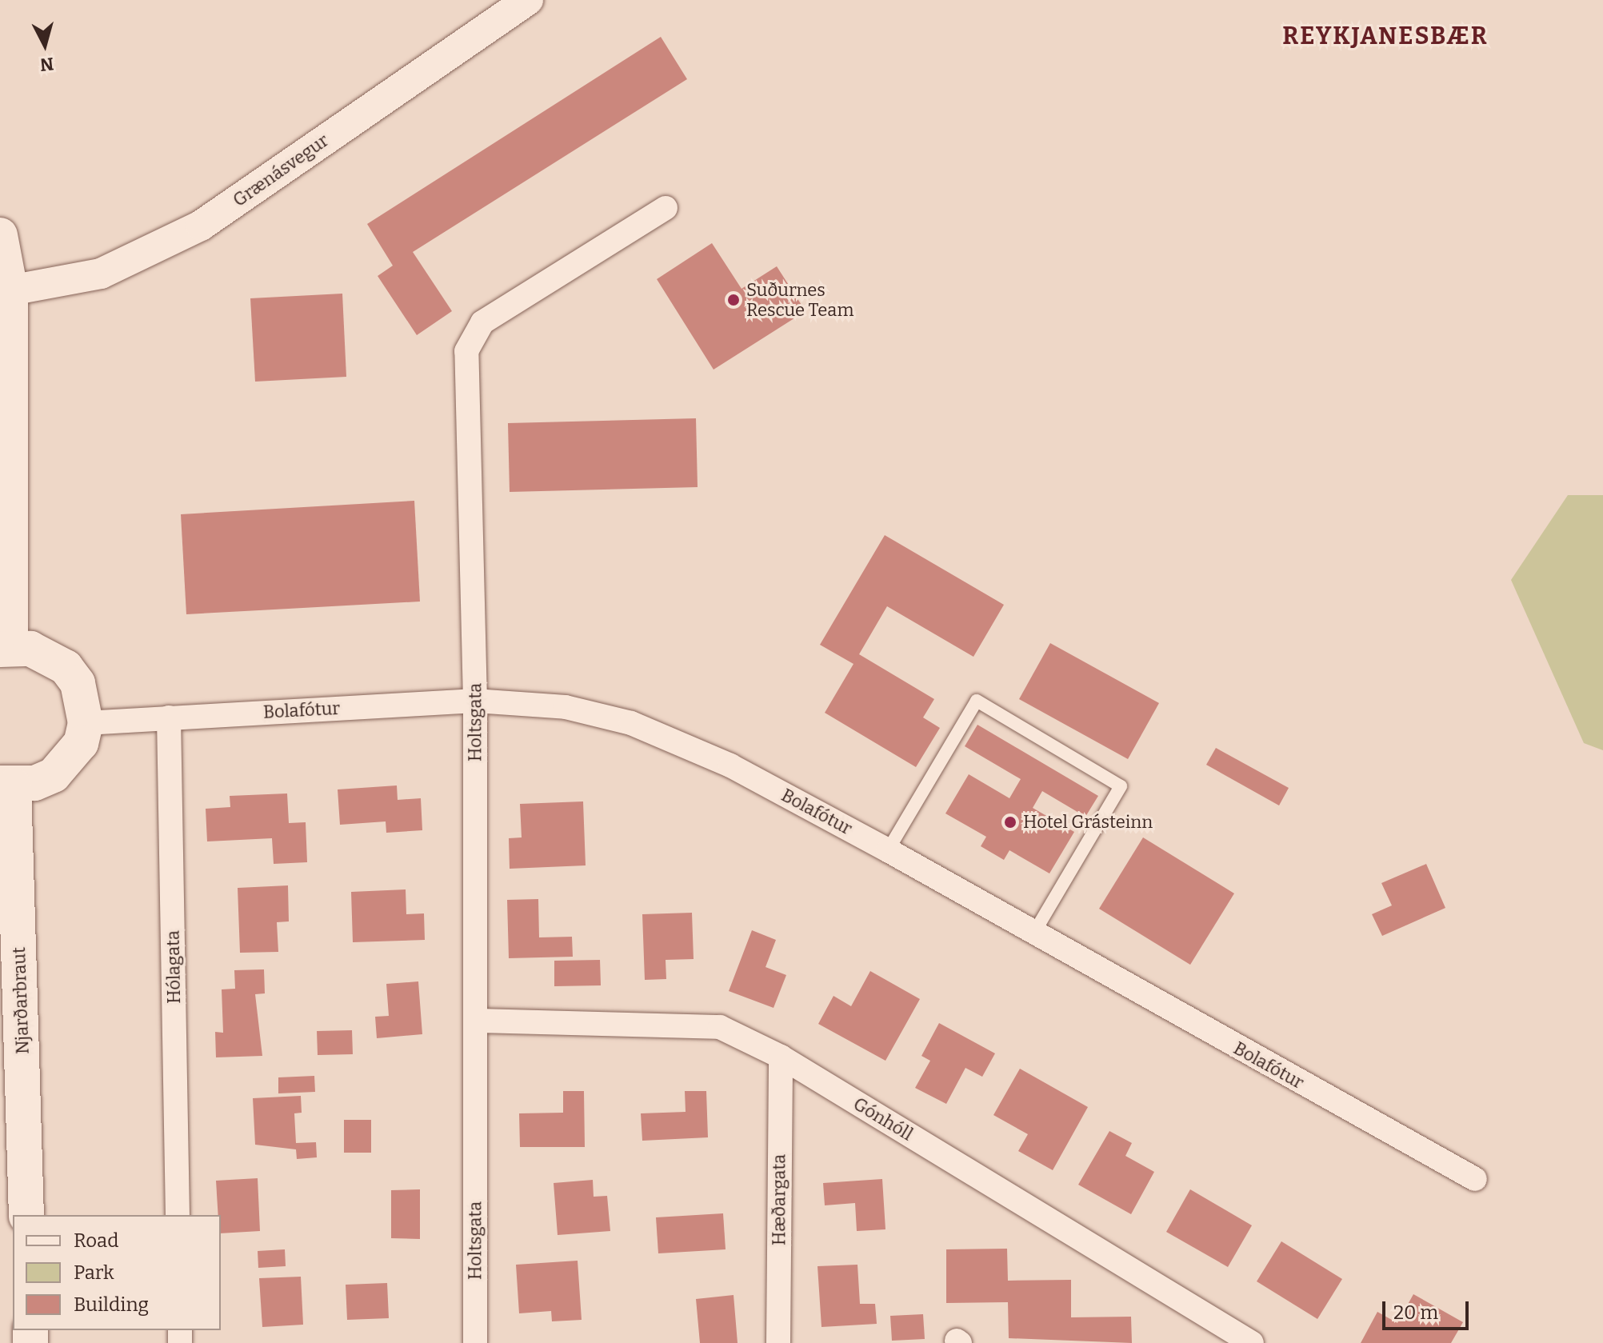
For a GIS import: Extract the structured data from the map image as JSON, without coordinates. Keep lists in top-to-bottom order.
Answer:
{
  "streets": {
    "main road": ["Njarðarbraut"],
    "street": [
      "Grænásvegur",
      "Bolafótur",
      "Holtsgata",
      "Hólagata",
      "Gónhóll",
      "Hæðargata"
    ]
  },
  "crossings": [
    ["Bolafótur", "Holtsgata"],
    ["Bolafótur", "Hólagata"],
    ["Holtsgata", "Gónhóll"],
    ["Gónhóll", "Hæðargata"]
  ],
  "districts": ["REYKJANESBÆR"],
  "places": ["Suðurnes Rescue Team", "Hotel Grásteinn"],
  "legend": ["Road", "Park", "Building"],
  "scale_bar": "20 m",
  "north": "bottom"
}
